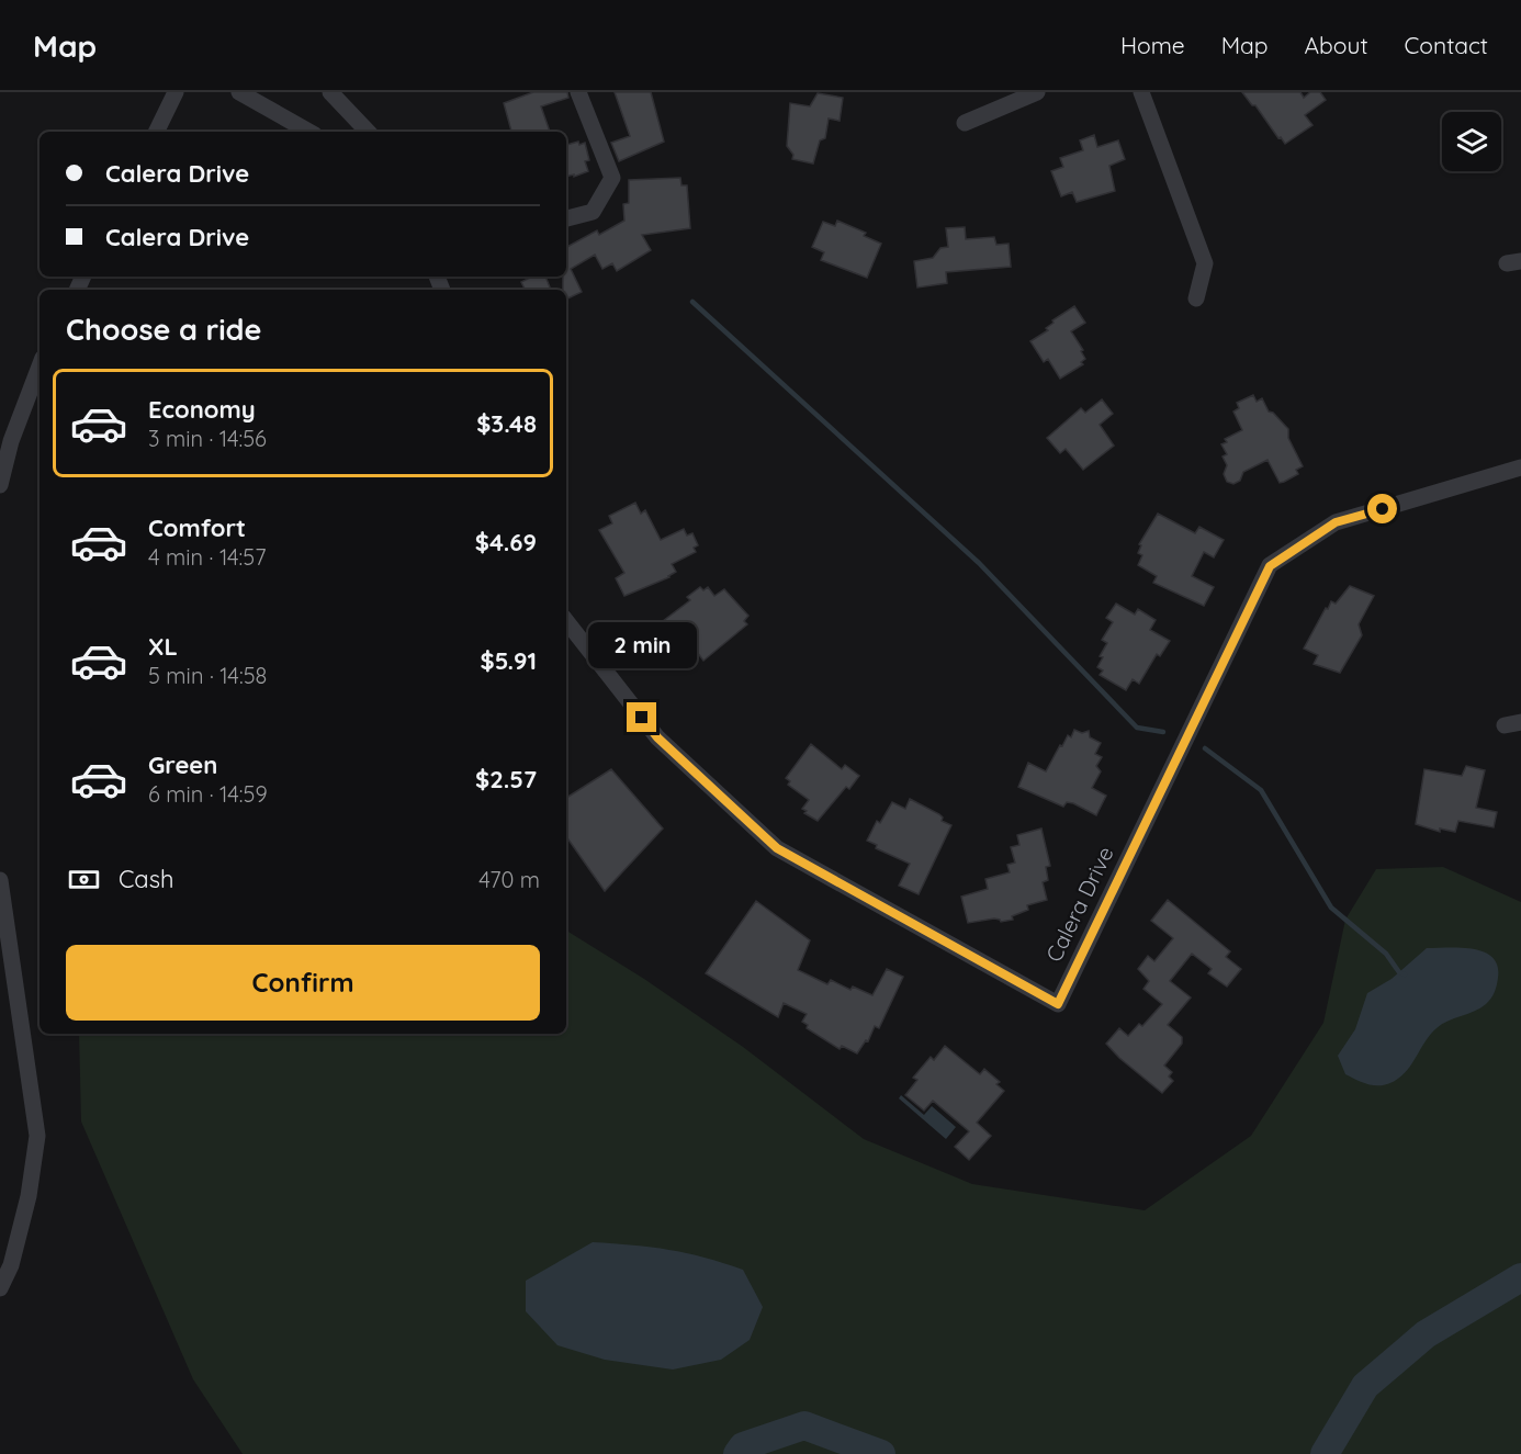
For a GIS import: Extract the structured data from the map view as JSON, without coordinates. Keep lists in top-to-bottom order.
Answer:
{
  "streets": {
    "street": ["Calera Drive"]
  },
  "page": {
    "header": "Map",
    "nav": [
      "Home",
      "Map",
      "About",
      "Contact"
    ],
    "banner": ["Calera Drive", "Calera Drive"],
    "heading": "Choose a ride",
    "list": [
      {
        "name": "Economy",
        "note": "3 min · 14:56",
        "value": "$3.48"
      },
      {
        "name": "Comfort",
        "note": "4 min · 14:57",
        "value": "$4.69"
      },
      {
        "name": "XL",
        "note": "5 min · 14:58",
        "value": "$5.91"
      },
      {
        "name": "Green",
        "note": "6 min · 14:59",
        "value": "$2.57"
      }
    ],
    "bubble": "2 min",
    "pay": ["Cash", "470 m"],
    "buttons": "Confirm"
  }
}
